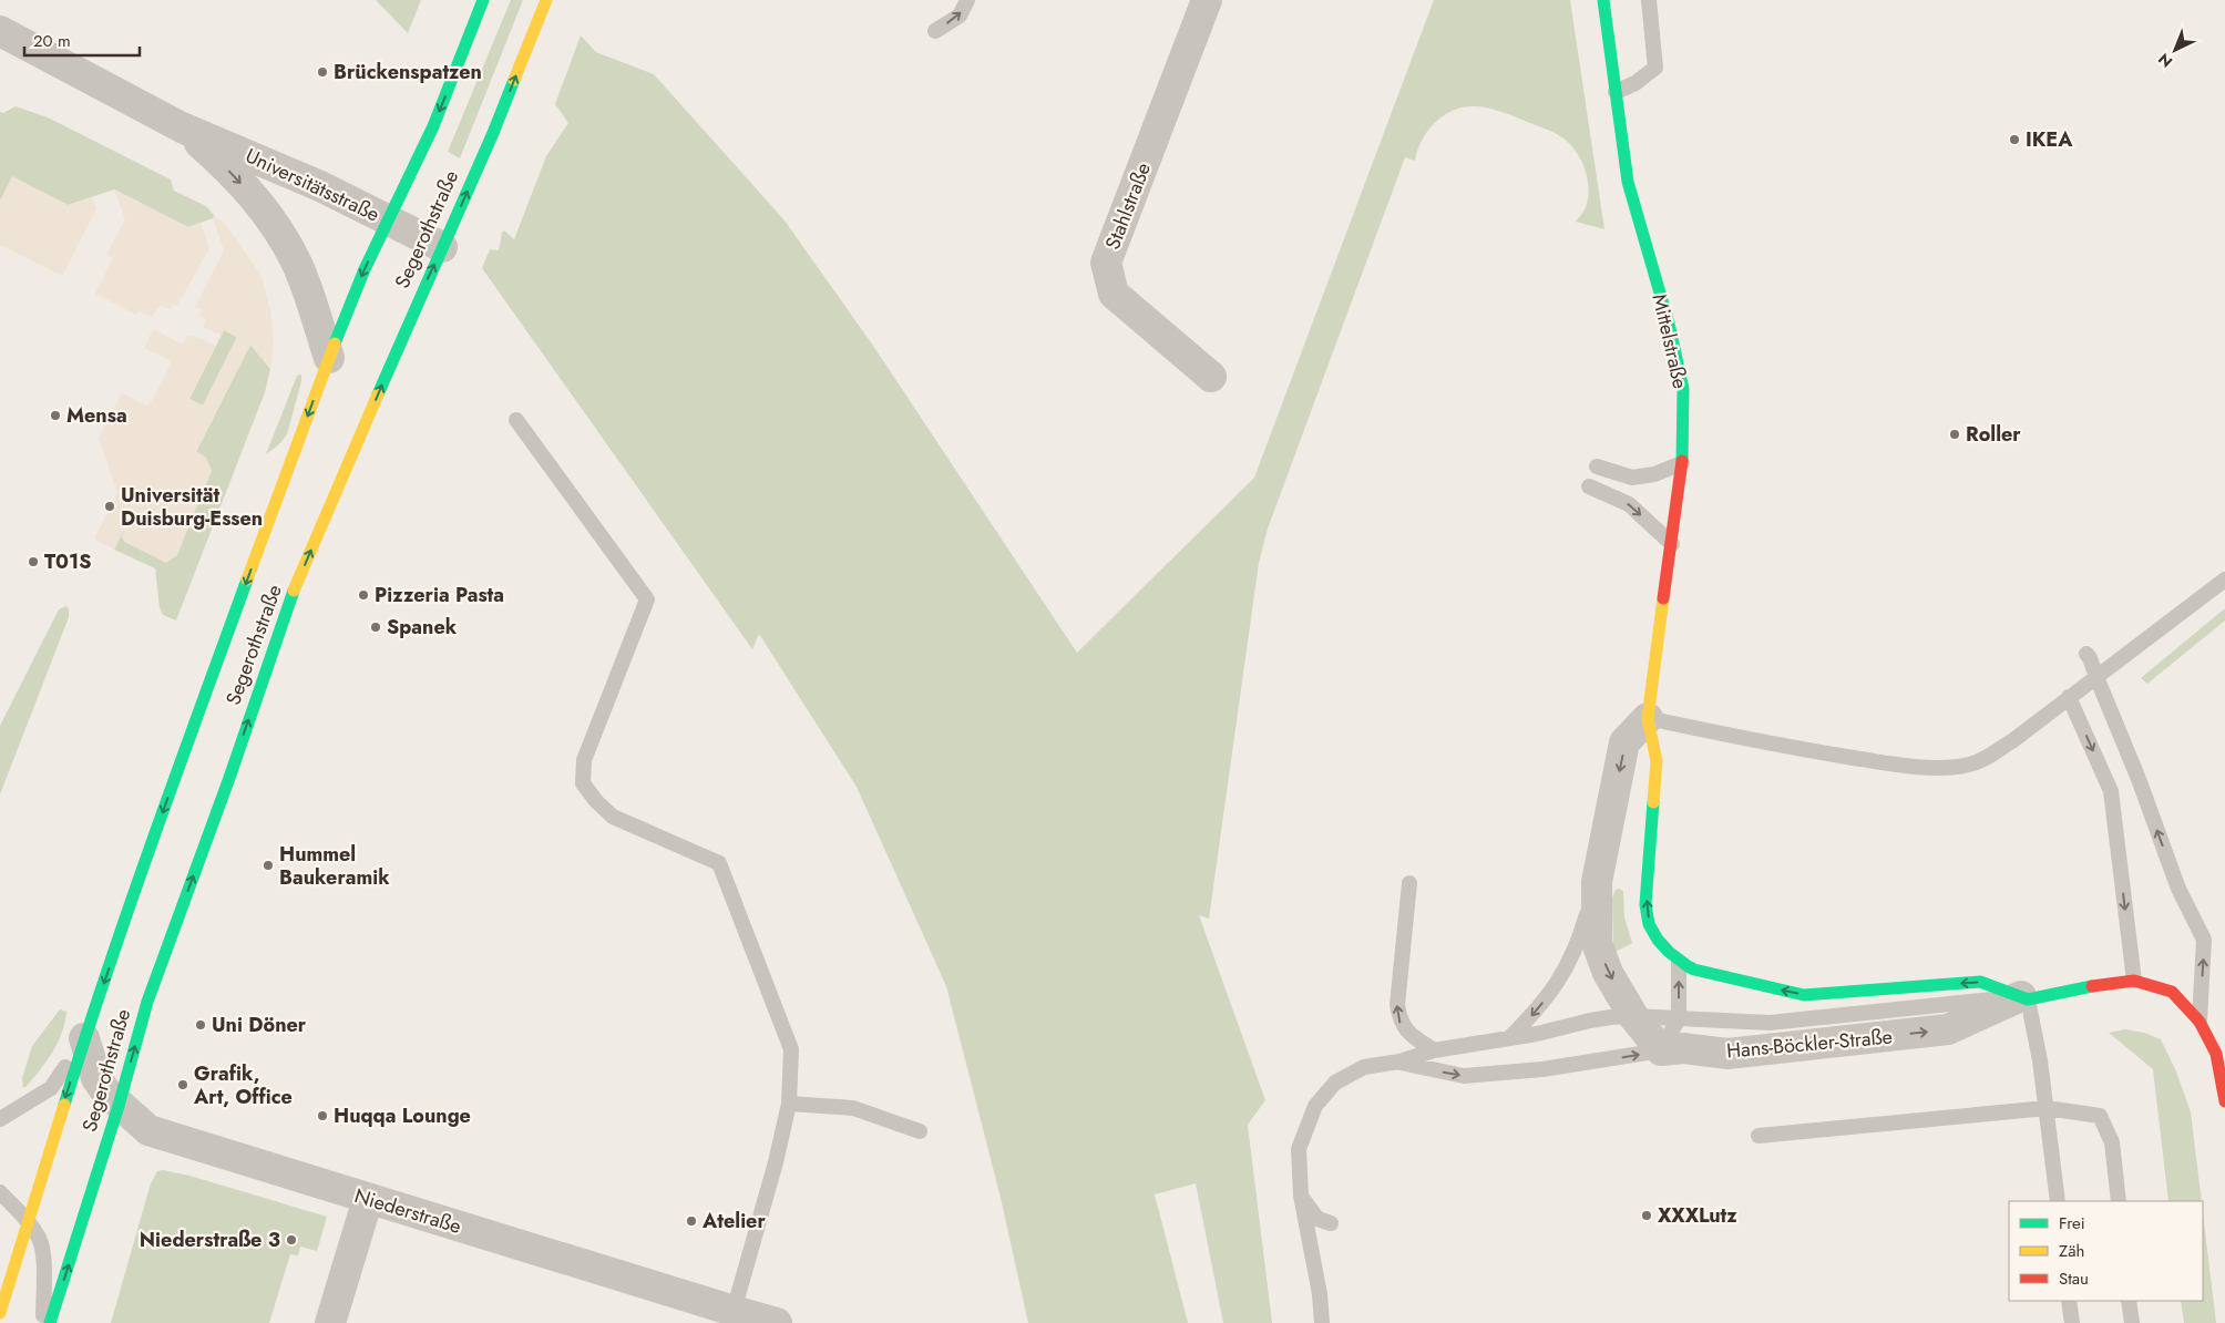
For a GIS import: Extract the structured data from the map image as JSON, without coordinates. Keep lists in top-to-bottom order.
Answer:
{
  "streets": {
    "main road": ["Segerothstraße", "Mittelstraße", "Hans-Böckler-Straße"],
    "street": ["Universitätsstraße", "Stahlstraße", "Niederstraße"]
  },
  "crossings": [
    ["Universitätsstraße", "Segerothstraße"],
    ["Segerothstraße", "Niederstraße"]
  ],
  "one_way": ["Universitätsstraße"],
  "places": [
    "Brückenspatzen",
    "IKEA",
    "Mensa",
    "Roller",
    "Universität Duisburg-Essen",
    "T01S",
    "Pizzeria Pasta",
    "Spanek",
    "Hummel Baukeramik",
    "Uni Döner",
    "Grafik, Art, Office",
    "Huqqa Lounge",
    "XXXLutz",
    "Atelier",
    "Niederstraße 3"
  ],
  "legend": ["Frei", "Zäh", "Stau"],
  "scale_bar": "20 m",
  "north": "bottom left"
}
